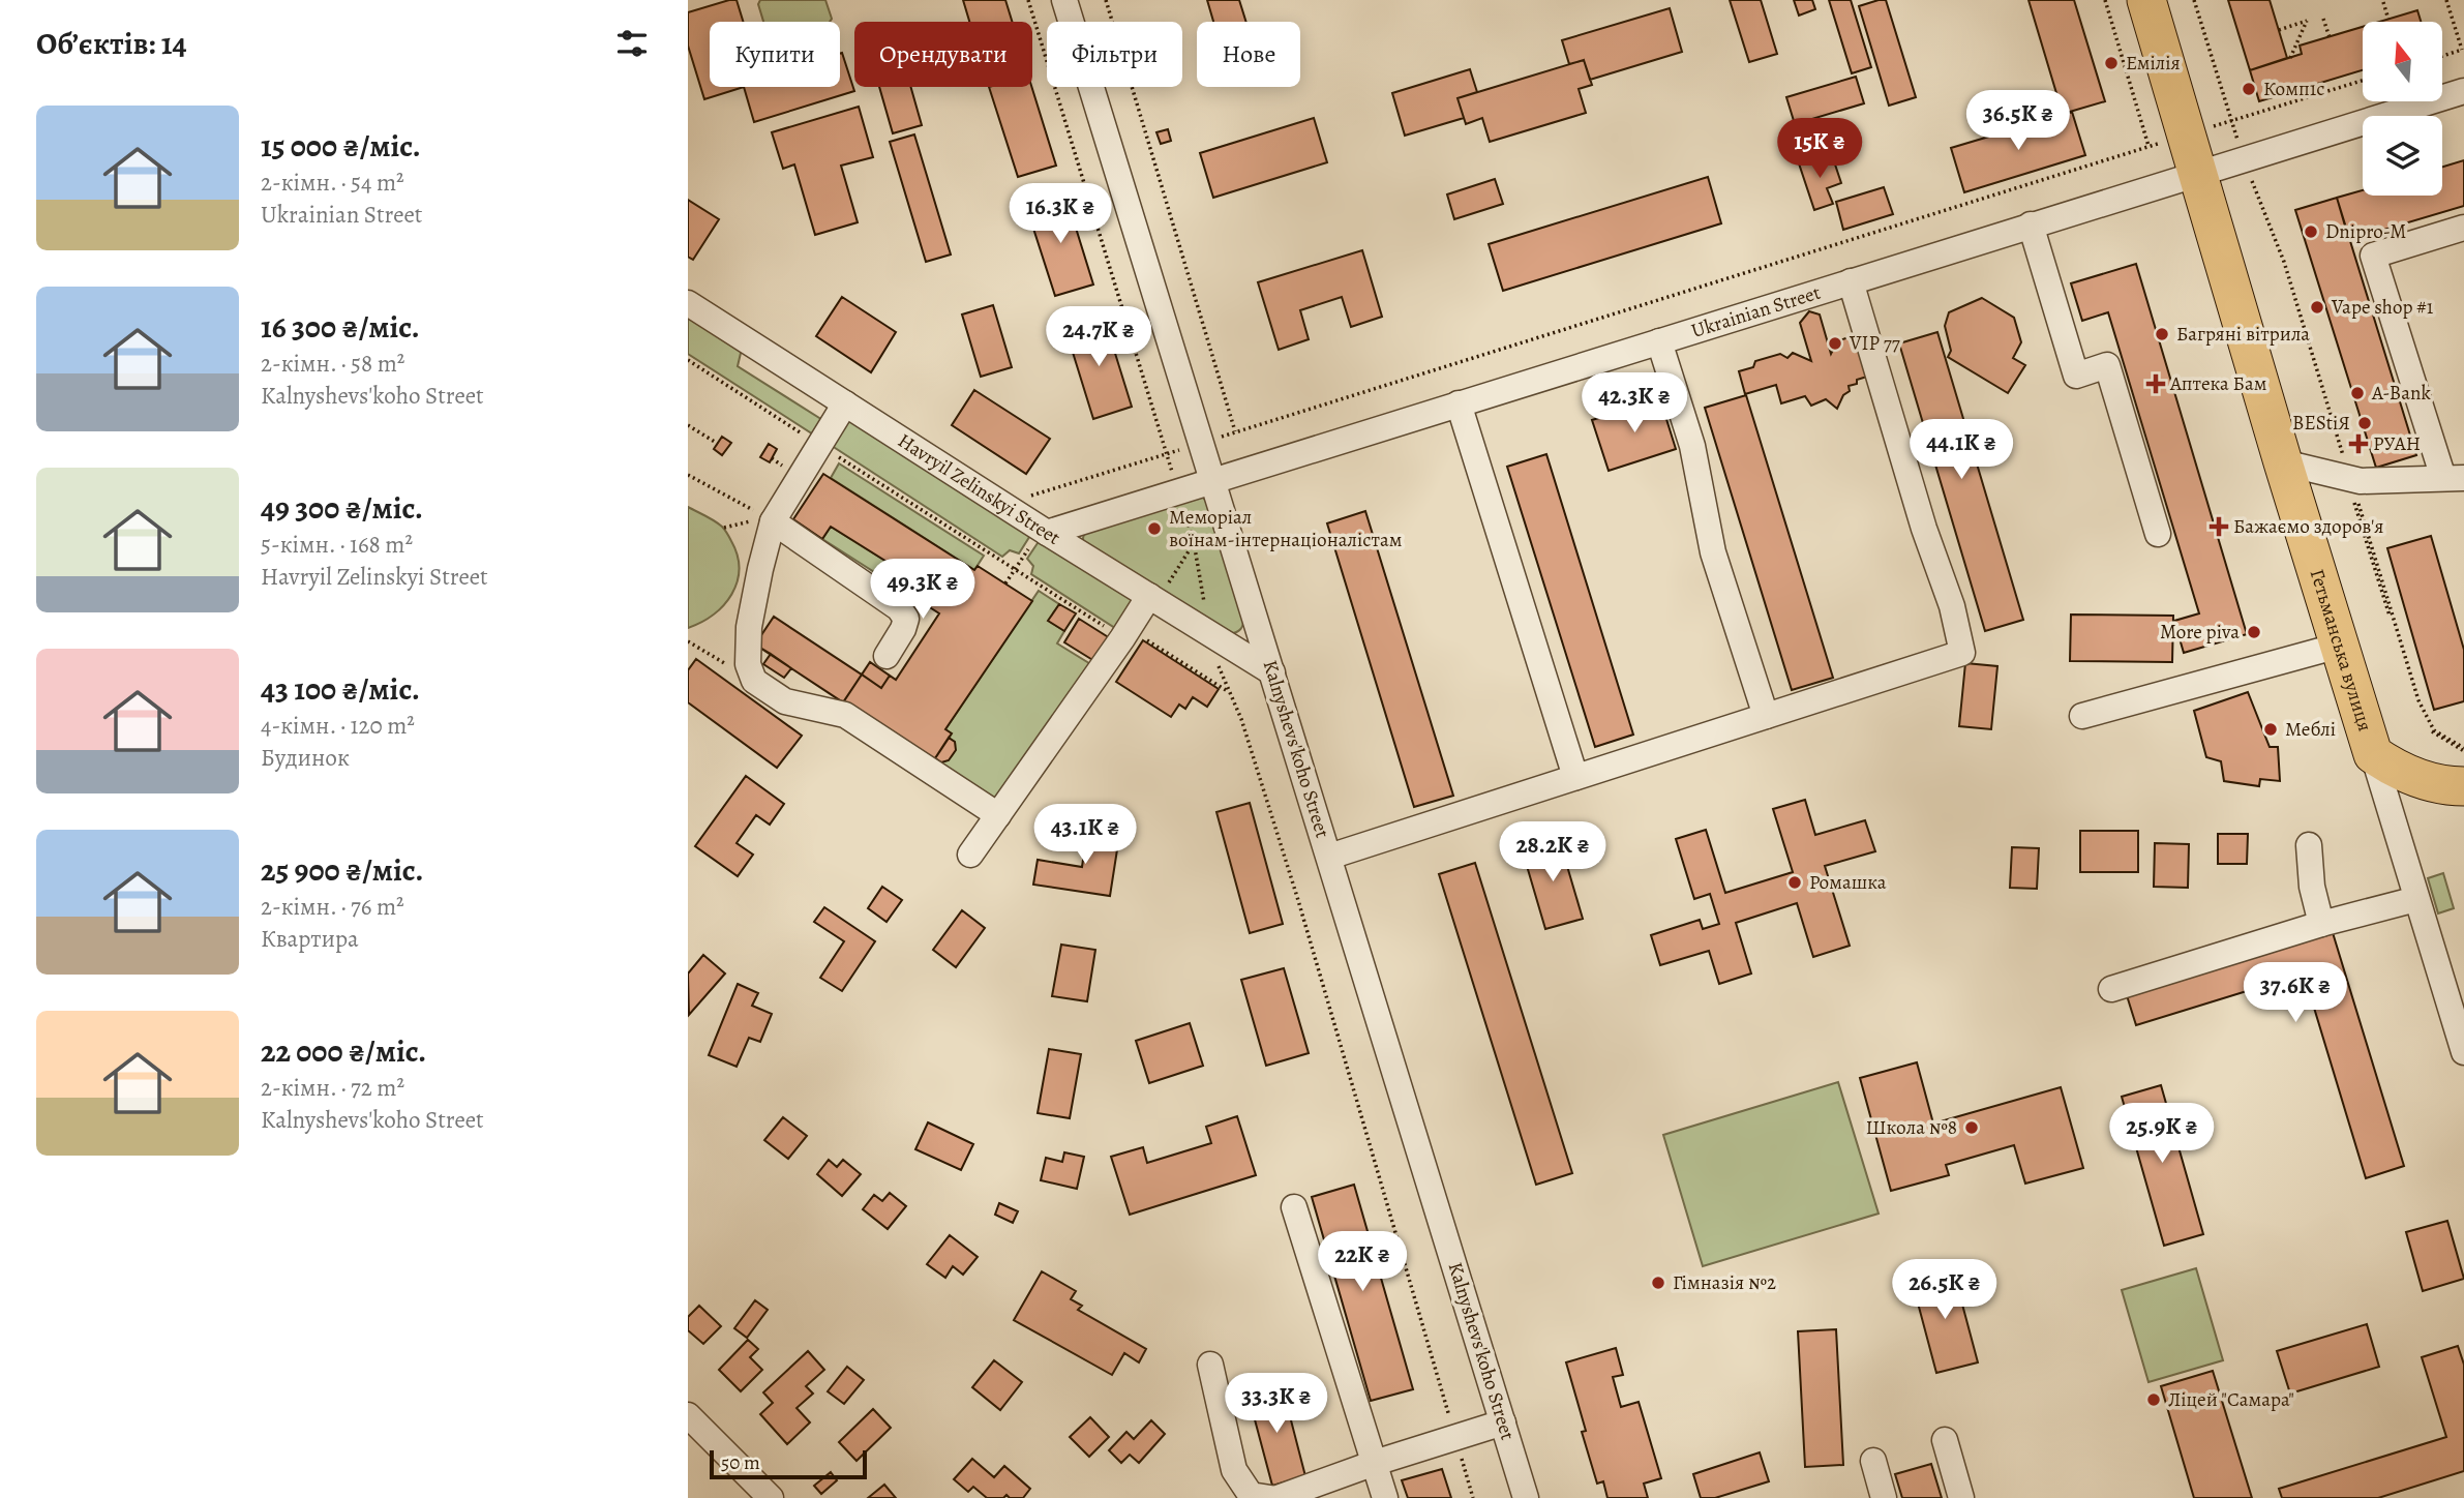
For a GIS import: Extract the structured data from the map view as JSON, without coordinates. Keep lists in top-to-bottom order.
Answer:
{
  "streets": {
    "highway": ["Гетьманська вулиця"],
    "street": ["Ukrainian Street", "Havryil Zelinskyi Street", "Kalnyshevsʹkoho Street"]
  },
  "crossings": [
    ["Ukrainian Street", "Havryil Zelinskyi Street"],
    ["Ukrainian Street", "Гетьманська вулиця"],
    ["Ukrainian Street", "Kalnyshevsʹkoho Street"],
    ["Havryil Zelinskyi Street", "Kalnyshevsʹkoho Street"]
  ],
  "places": {
    "other": [
      "Емілія",
      "Комп1с",
      "Dnipro-M",
      "Vape shop #1",
      "Багряні вітрила",
      "VIP 77",
      "A-Bank",
      "BEStiЯ",
      "Меморіал воїнам-інтернаціоналістам",
      "More piva",
      "Меблі",
      "Ромашка",
      "Школа №8",
      "Гімназія №2",
      "Ліцей \"Самара\""
    ],
    "health": ["Аптека Бам", "РУАН", "Бажаємо здоров'я"]
  },
  "scale_bar": "50 m",
  "north": "top",
  "page": {
    "heading": "Об’єктів: 14",
    "chip": [
      "Купити",
      "Орендувати",
      "Фільтри",
      "Нове"
    ],
    "list": [
      {
        "name": "15 000 ₴/міс.",
        "note": "2-кімн. · 54 m² · Ukrainian Street"
      },
      {
        "name": "16 300 ₴/міс.",
        "note": "2-кімн. · 58 m² · Kalnyshevsʹkoho Street"
      },
      {
        "name": "49 300 ₴/міс.",
        "note": "5-кімн. · 168 m² · Havryil Zelinskyi Street"
      },
      {
        "name": "43 100 ₴/міс.",
        "note": "4-кімн. · 120 m² · Будинок"
      },
      {
        "name": "25 900 ₴/міс.",
        "note": "2-кімн. · 76 m² · Квартира"
      },
      {
        "name": "22 000 ₴/міс.",
        "note": "2-кімн. · 72 m² · Kalnyshevsʹkoho Street"
      }
    ],
    "price": [
      "36.5K ₴",
      "15K ₴",
      "16.3K ₴",
      "24.7K ₴",
      "42.3K ₴",
      "44.1K ₴",
      "49.3K ₴",
      "43.1K ₴",
      "28.2K ₴",
      "37.6K ₴",
      "25.9K ₴",
      "22K ₴",
      "26.5K ₴",
      "33.3K ₴"
    ],
    "scale": "50 m"
  }
}
